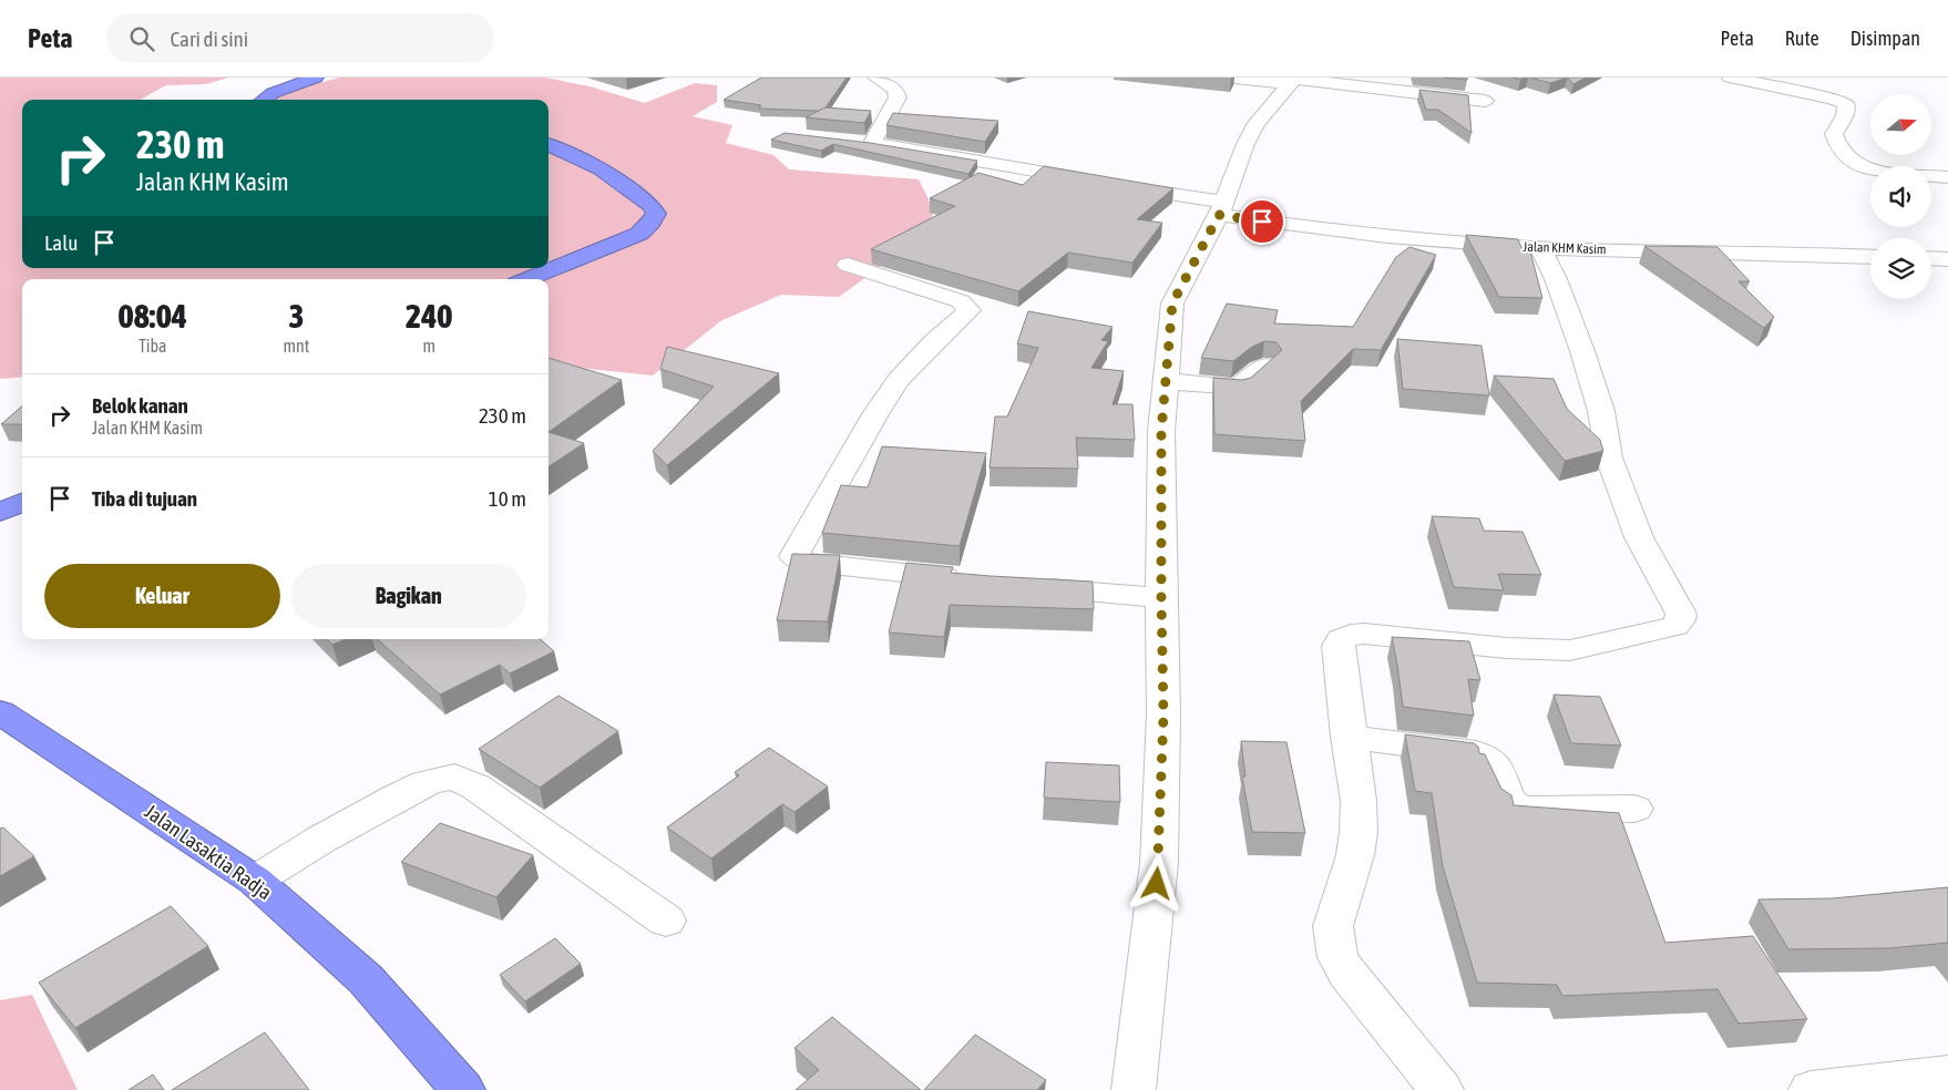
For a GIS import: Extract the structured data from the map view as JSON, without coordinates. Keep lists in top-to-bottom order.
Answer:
{
  "streets": {
    "highway": ["Jalan Lasaktia Radja"],
    "street": ["Jalan KHM Kasim"]
  },
  "north": "right",
  "page": {
    "header": "Peta",
    "search": "Cari di sini",
    "nav": ["Peta", "Rute", "Disimpan"],
    "turn": ["230 m", "Jalan KHM Kasim"],
    "then": "Lalu",
    "eta": [
      "08:04",
      "Tiba",
      "3",
      "mnt",
      "240",
      "m"
    ],
    "list": [
      {
        "name": "Belok kanan",
        "note": "Jalan KHM Kasim",
        "value": "230 m"
      },
      {
        "name": "Tiba di tujuan",
        "value": "10 m"
      }
    ],
    "buttons": ["Keluar", "Bagikan"]
  }
}
